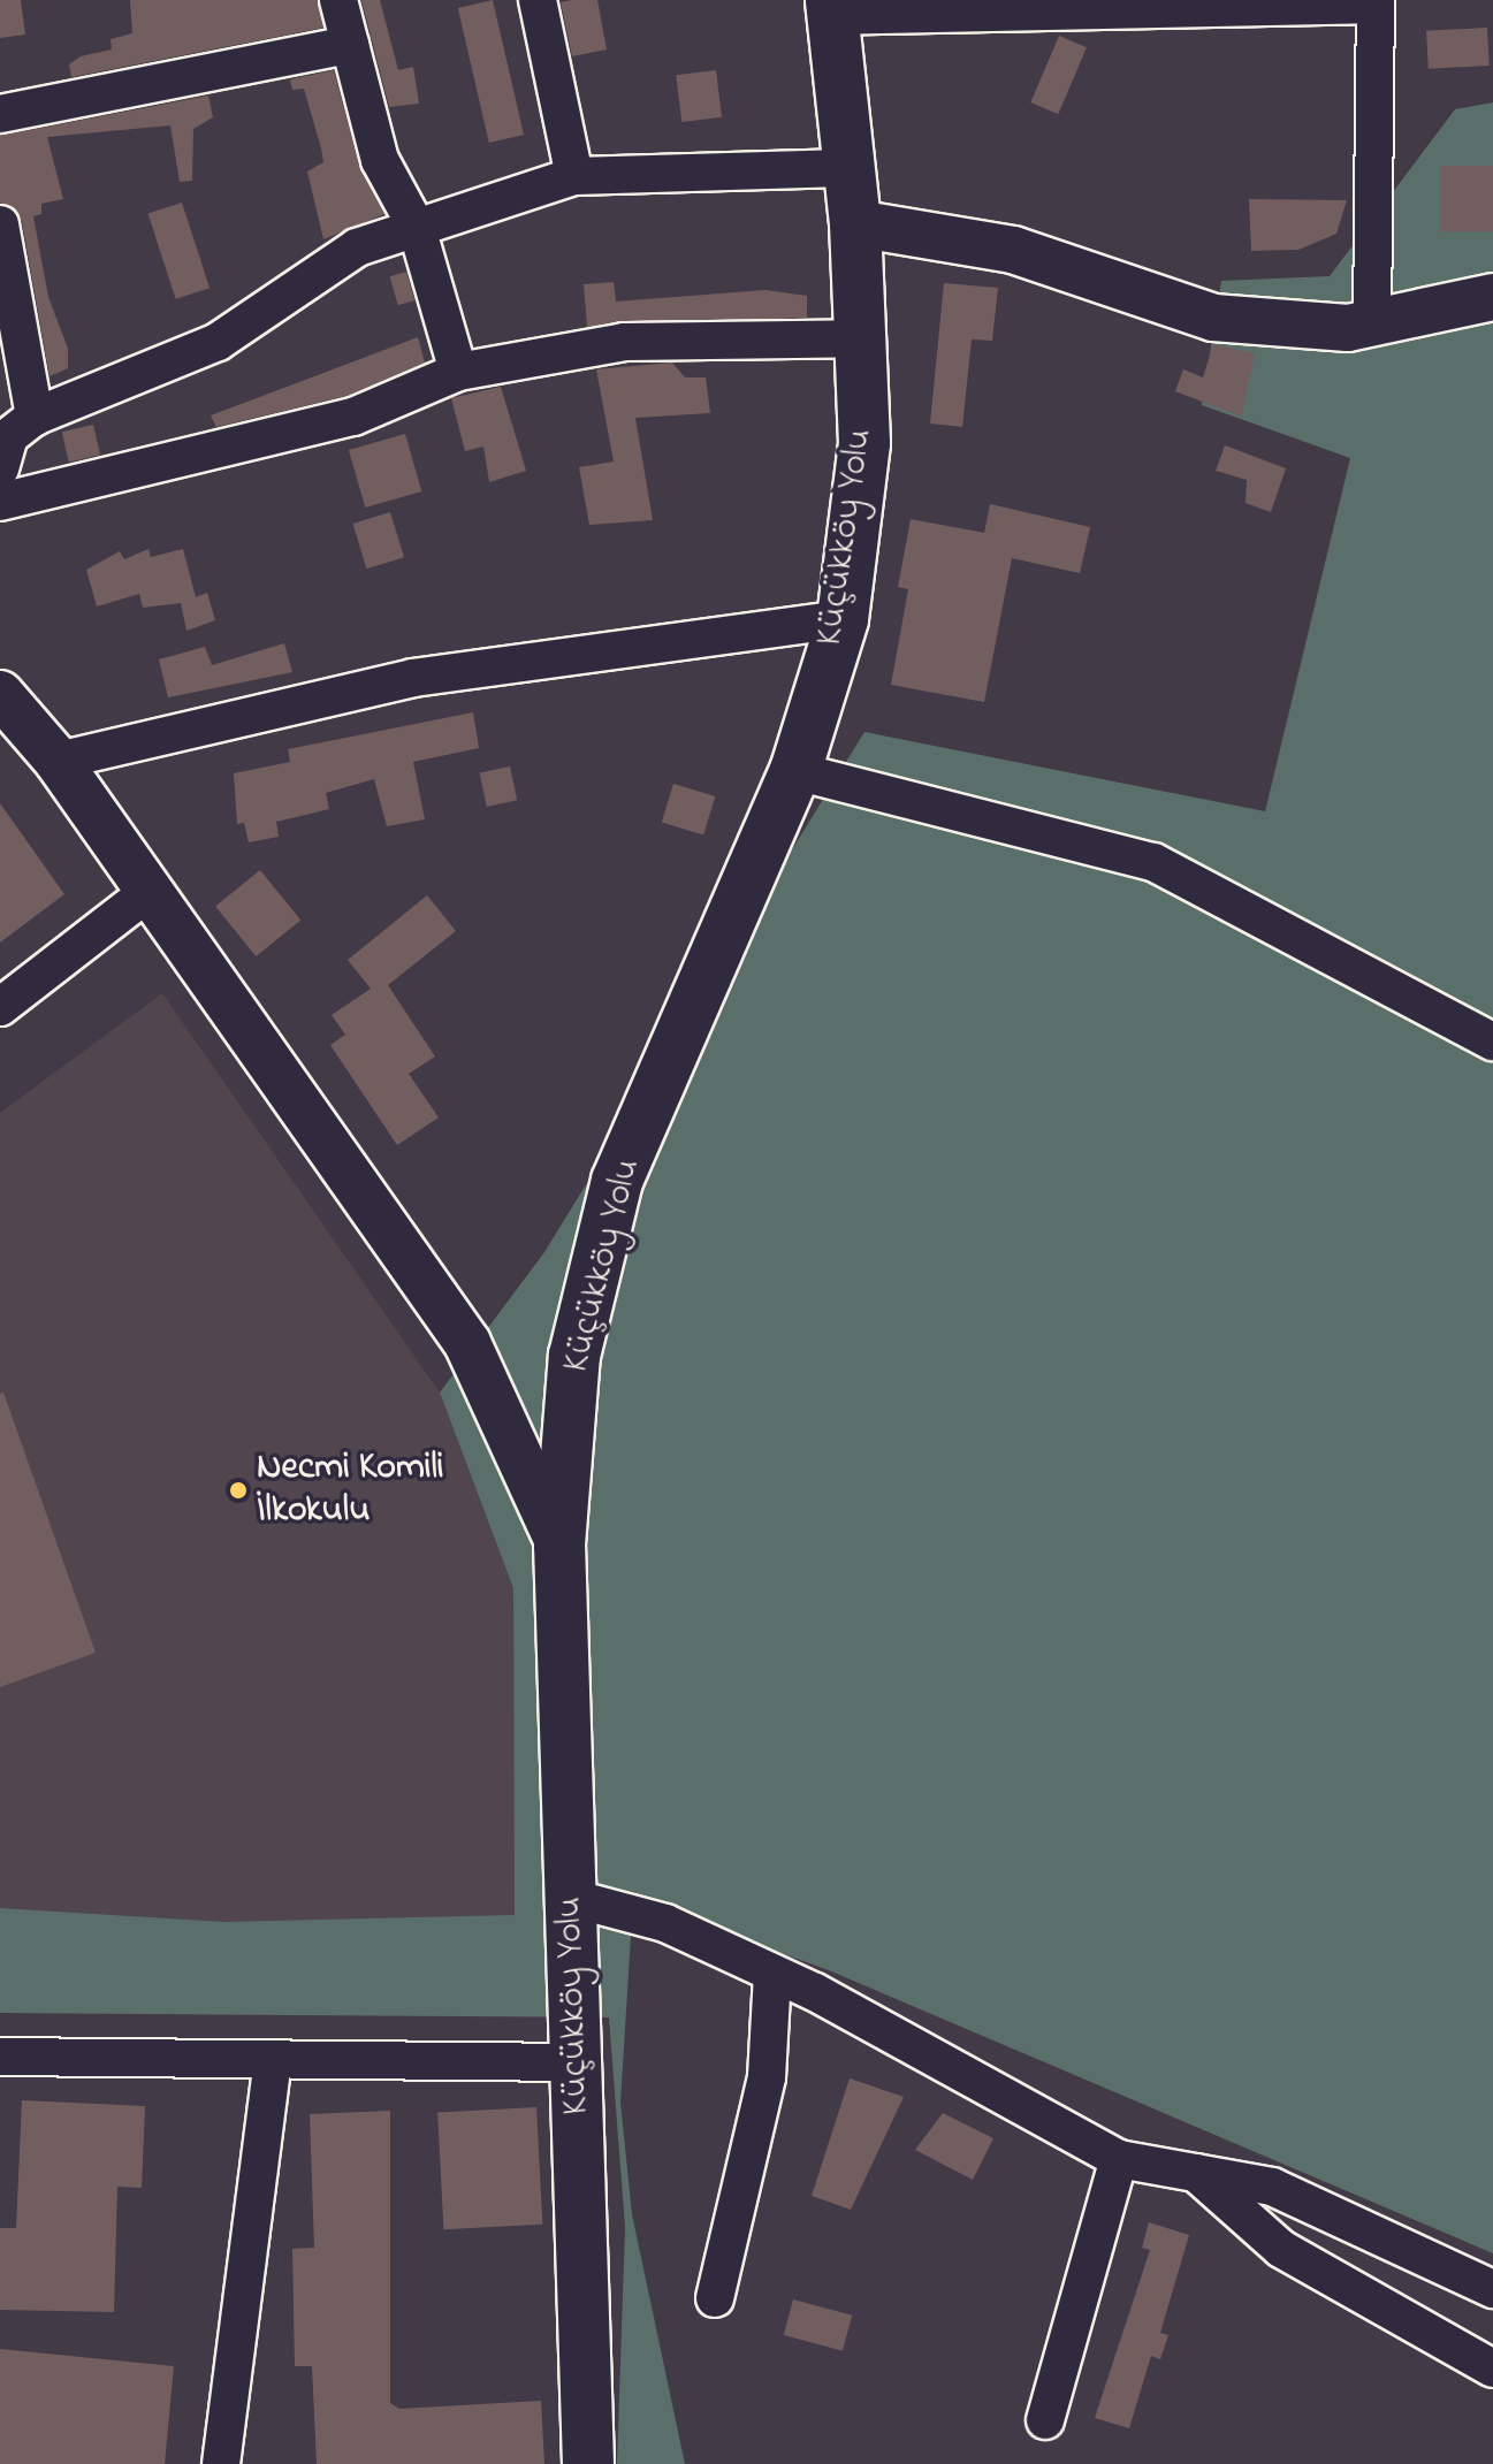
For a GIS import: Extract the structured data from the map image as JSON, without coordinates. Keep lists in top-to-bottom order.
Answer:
{
  "streets": {
    "main road": ["Küçükköy Yolu"]
  },
  "places": ["Necmi Komili İlkokulu"]
}
